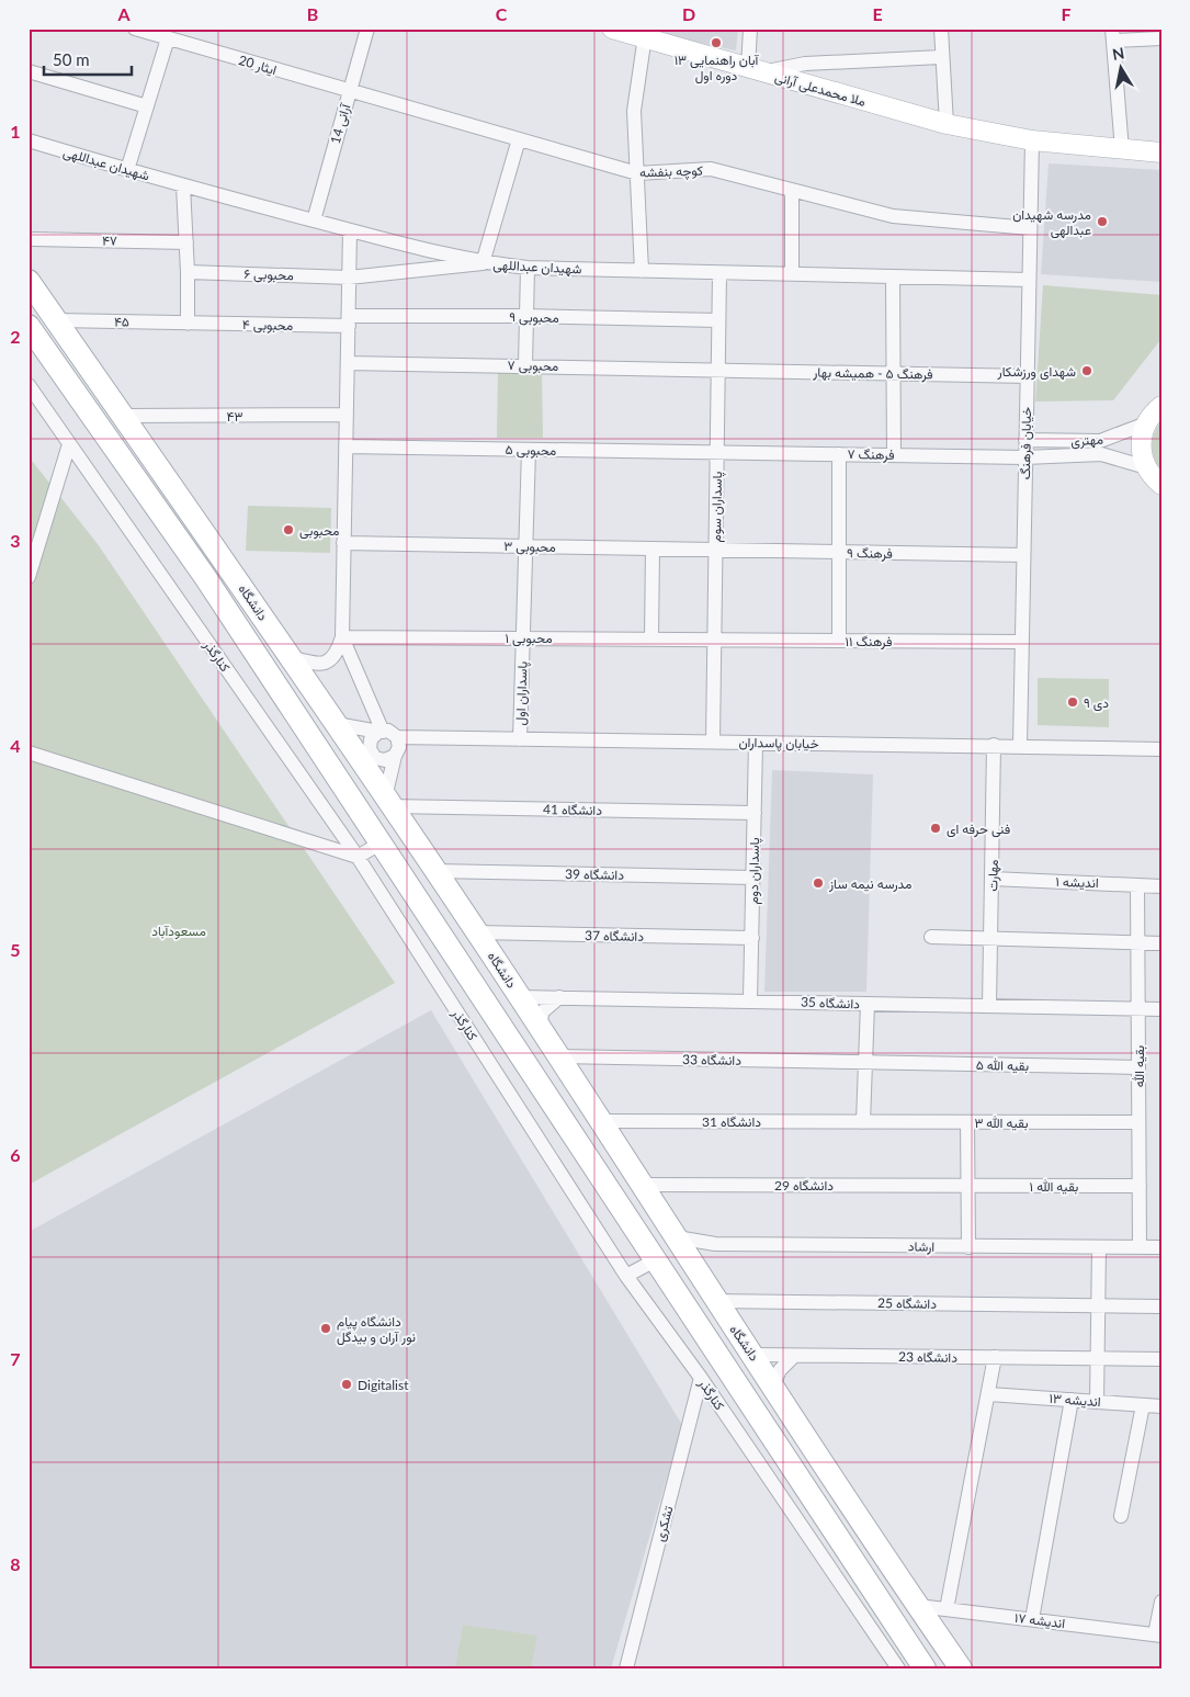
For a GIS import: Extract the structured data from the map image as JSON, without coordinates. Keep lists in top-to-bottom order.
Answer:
{
  "streets": {
    "main road": ["دانشگاه"],
    "street": [
      "ایثار 20",
      "ملا محمدعلی آرانی",
      "آرانی 14",
      "شهیدان عبداللهی",
      "کوچه بنفشه",
      "۴۷",
      "محبوبی ۶",
      "محبوبی ۹",
      "۴۵",
      "محبوبی ۴",
      "محبوبی ۷",
      "فرهنگ ۵ - همیشه بهار",
      "۴۳",
      "مهتری",
      "خیابان فرهنگ",
      "محبوبی ۵",
      "فرهنگ ۷",
      "پاسداران سوم",
      "محبوبی ۳",
      "فرهنگ ۹",
      "محبوبی ۱",
      "فرهنگ ۱۱",
      "کنارگذر",
      "پاسداران اول",
      "خیابان پاسداران",
      "دانشگاه 41",
      "پاسداران دوم",
      "دانشگاه 39",
      "مهارت",
      "اندیشه ۱",
      "دانشگاه 37",
      "دانشگاه 35",
      "دانشگاه 33",
      "بقیه الله ۵",
      "بقیه الله",
      "دانشگاه 31",
      "بقیه الله ۳",
      "دانشگاه 29",
      "بقیه الله ۱",
      "ارشاد",
      "دانشگاه 25",
      "دانشگاه 23",
      "اندیشه ۱۳",
      "تشکری",
      "اندیشه ۱۷"
    ]
  },
  "crossings": [
    ["ایثار 20", "آرانی 14"],
    ["ایثار 20", "کوچه بنفشه"],
    ["ملا محمدعلی آرانی", "خیابان فرهنگ"],
    ["آرانی 14", "شهیدان عبداللهی"],
    ["آرانی 14", "کوچه بنفشه"],
    ["شهیدان عبداللهی", "محبوبی ۶"],
    ["شهیدان عبداللهی", "خیابان فرهنگ"],
    ["شهیدان عبداللهی", "پاسداران سوم"],
    ["کوچه بنفشه", "خیابان فرهنگ"],
    ["محبوبی ۹", "محبوبی ۴"],
    ["محبوبی ۹", "پاسداران سوم"],
    ["۴۵", "محبوبی ۴"],
    ["۴۵", "دانشگاه"],
    ["محبوبی ۷", "فرهنگ ۵ - همیشه بهار"],
    ["محبوبی ۷", "پاسداران سوم"],
    ["فرهنگ ۵ - همیشه بهار", "خیابان فرهنگ"],
    ["فرهنگ ۵ - همیشه بهار", "پاسداران سوم"],
    ["۴۳", "دانشگاه"],
    ["مهتری", "خیابان فرهنگ"],
    ["مهتری", "فرهنگ ۷"],
    ["خیابان فرهنگ", "فرهنگ ۷"],
    ["خیابان فرهنگ", "فرهنگ ۹"],
    ["خیابان فرهنگ", "فرهنگ ۱۱"],
    ["خیابان فرهنگ", "خیابان پاسداران"],
    ["محبوبی ۵", "فرهنگ ۷"],
    ["محبوبی ۵", "پاسداران سوم"],
    ["محبوبی ۵", "پاسداران اول"],
    ["فرهنگ ۷", "پاسداران سوم"],
    ["پاسداران سوم", "محبوبی ۳"],
    ["پاسداران سوم", "فرهنگ ۹"],
    ["پاسداران سوم", "محبوبی ۱"],
    ["پاسداران سوم", "فرهنگ ۱۱"],
    ["پاسداران سوم", "خیابان پاسداران"],
    ["محبوبی ۳", "فرهنگ ۹"],
    ["محبوبی ۳", "پاسداران اول"],
    ["دانشگاه", "دانشگاه 41"],
    ["دانشگاه", "دانشگاه 39"],
    ["دانشگاه", "دانشگاه 37"],
    ["دانشگاه", "دانشگاه 35"],
    ["دانشگاه", "دانشگاه 33"],
    ["دانشگاه", "دانشگاه 31"],
    ["دانشگاه", "دانشگاه 29"],
    ["دانشگاه", "ارشاد"],
    ["دانشگاه", "دانشگاه 25"],
    ["دانشگاه", "دانشگاه 23"],
    ["دانشگاه", "اندیشه ۱۷"],
    ["محبوبی ۱", "فرهنگ ۱۱"],
    ["محبوبی ۱", "پاسداران اول"],
    ["کنارگذر", "تشکری"],
    ["پاسداران اول", "خیابان پاسداران"],
    ["خیابان پاسداران", "پاسداران دوم"],
    ["خیابان پاسداران", "مهارت"],
    ["دانشگاه 41", "پاسداران دوم"],
    ["پاسداران دوم", "دانشگاه 39"],
    ["پاسداران دوم", "دانشگاه 37"],
    ["پاسداران دوم", "دانشگاه 35"],
    ["مهارت", "اندیشه ۱"],
    ["مهارت", "دانشگاه 35"],
    ["اندیشه ۱", "بقیه الله"],
    ["دانشگاه 35", "بقیه الله"],
    ["دانشگاه 33", "بقیه الله ۵"],
    ["بقیه الله ۵", "بقیه الله"],
    ["بقیه الله", "بقیه الله ۳"],
    ["بقیه الله", "بقیه الله ۱"],
    ["بقیه الله", "ارشاد"],
    ["دانشگاه 31", "بقیه الله ۳"],
    ["دانشگاه 29", "بقیه الله ۱"]
  ],
  "parks": ["مسعودآباد"],
  "places": [
    "۱۳ آبان راهنمایی دوره اول",
    "مدرسه شهیدان عبدالهی",
    "شهدای ورزشکار",
    "محبوبی",
    "۹ دی",
    "فنی حرفه ای",
    "مدرسه نیمه ساز",
    "دانشگاه پیام نور آران و بیدگل",
    "Digitalist"
  ],
  "scale_bar": "50 m",
  "north": "top",
  "grid": {
    "columns": [
      "A",
      "B",
      "C",
      "D",
      "E",
      "F"
    ],
    "rows": [
      "1",
      "2",
      "3",
      "4",
      "5",
      "6",
      "7",
      "8"
    ]
  }
}
